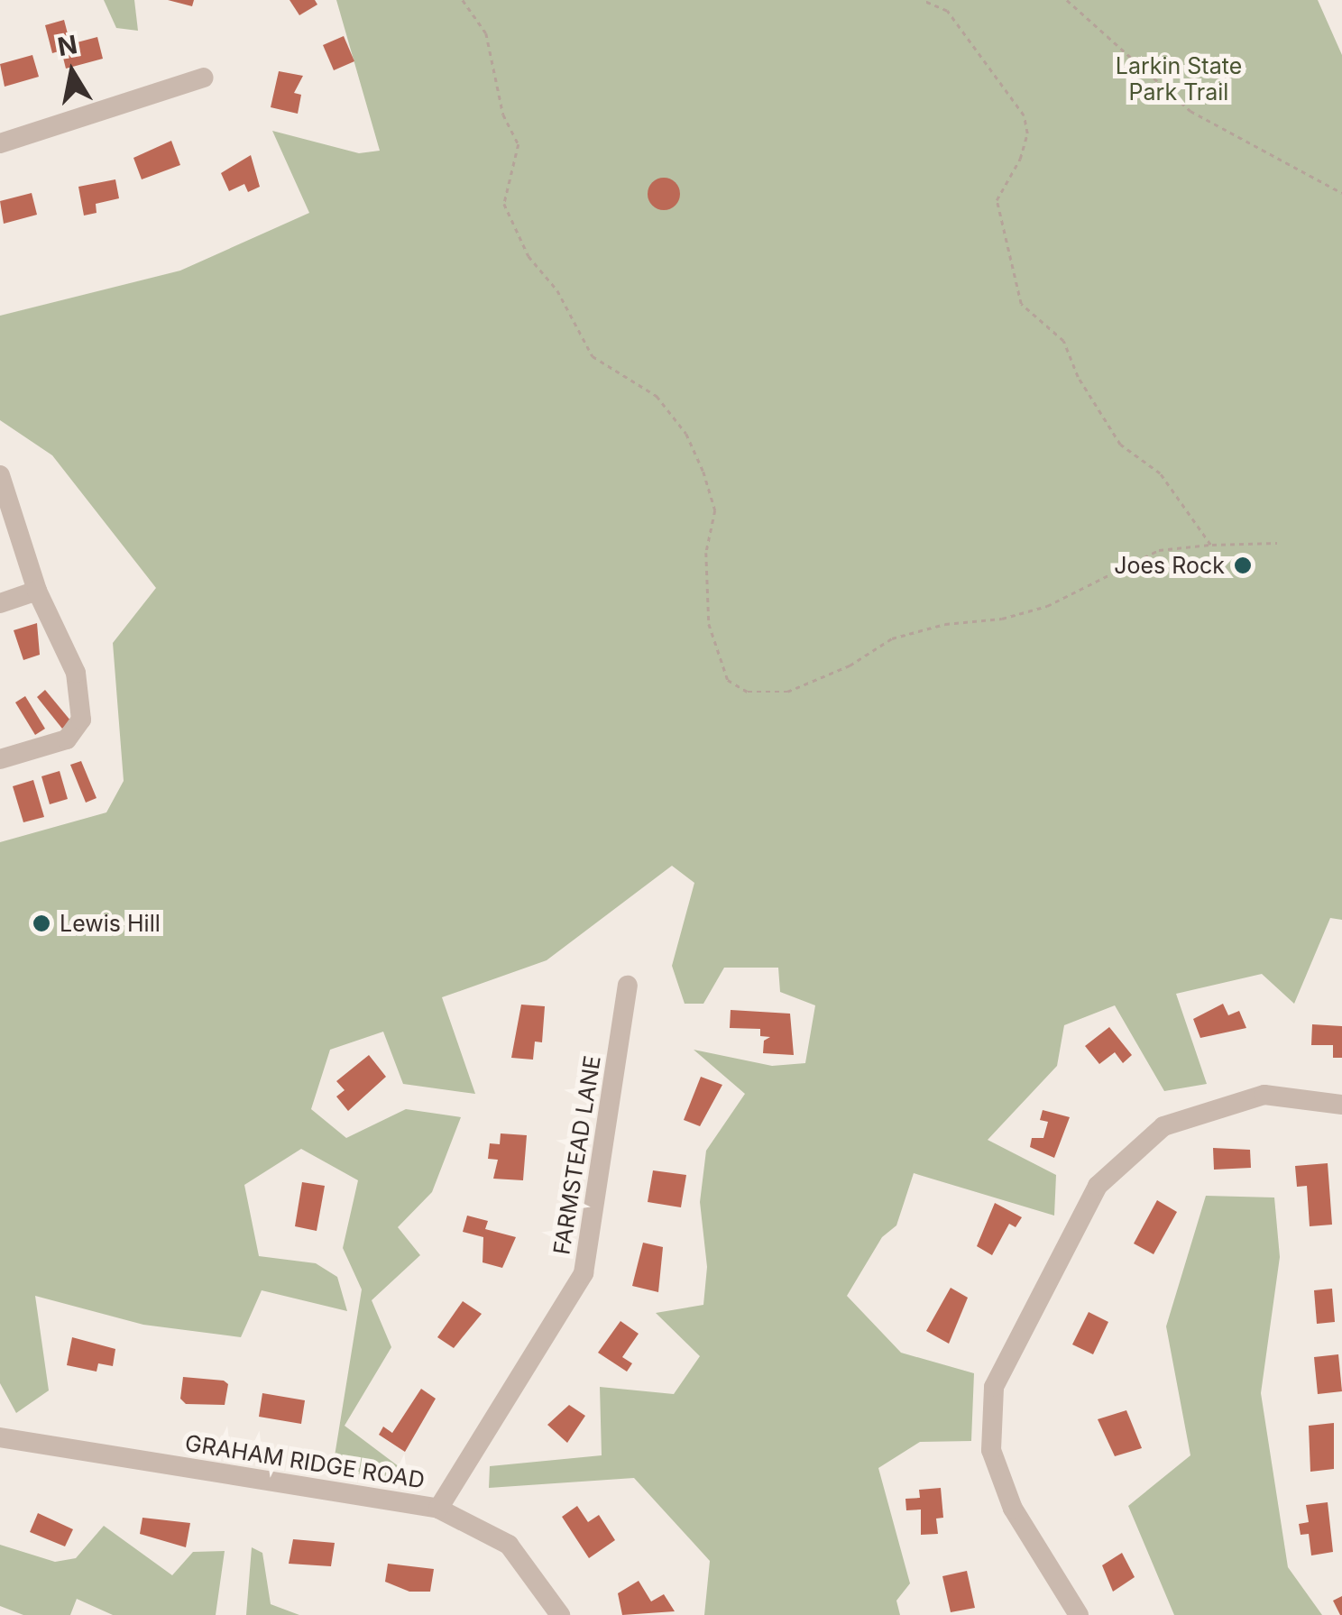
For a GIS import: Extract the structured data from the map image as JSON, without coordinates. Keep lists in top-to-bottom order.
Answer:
{
  "streets": {
    "street": ["FARMSTEAD LANE", "GRAHAM RIDGE ROAD"]
  },
  "crossings": [
    ["FARMSTEAD LANE", "GRAHAM RIDGE ROAD"]
  ],
  "parks": ["Larkin State Park Trail"],
  "places": ["Joes Rock", "Lewis Hill"],
  "north": "top"
}
